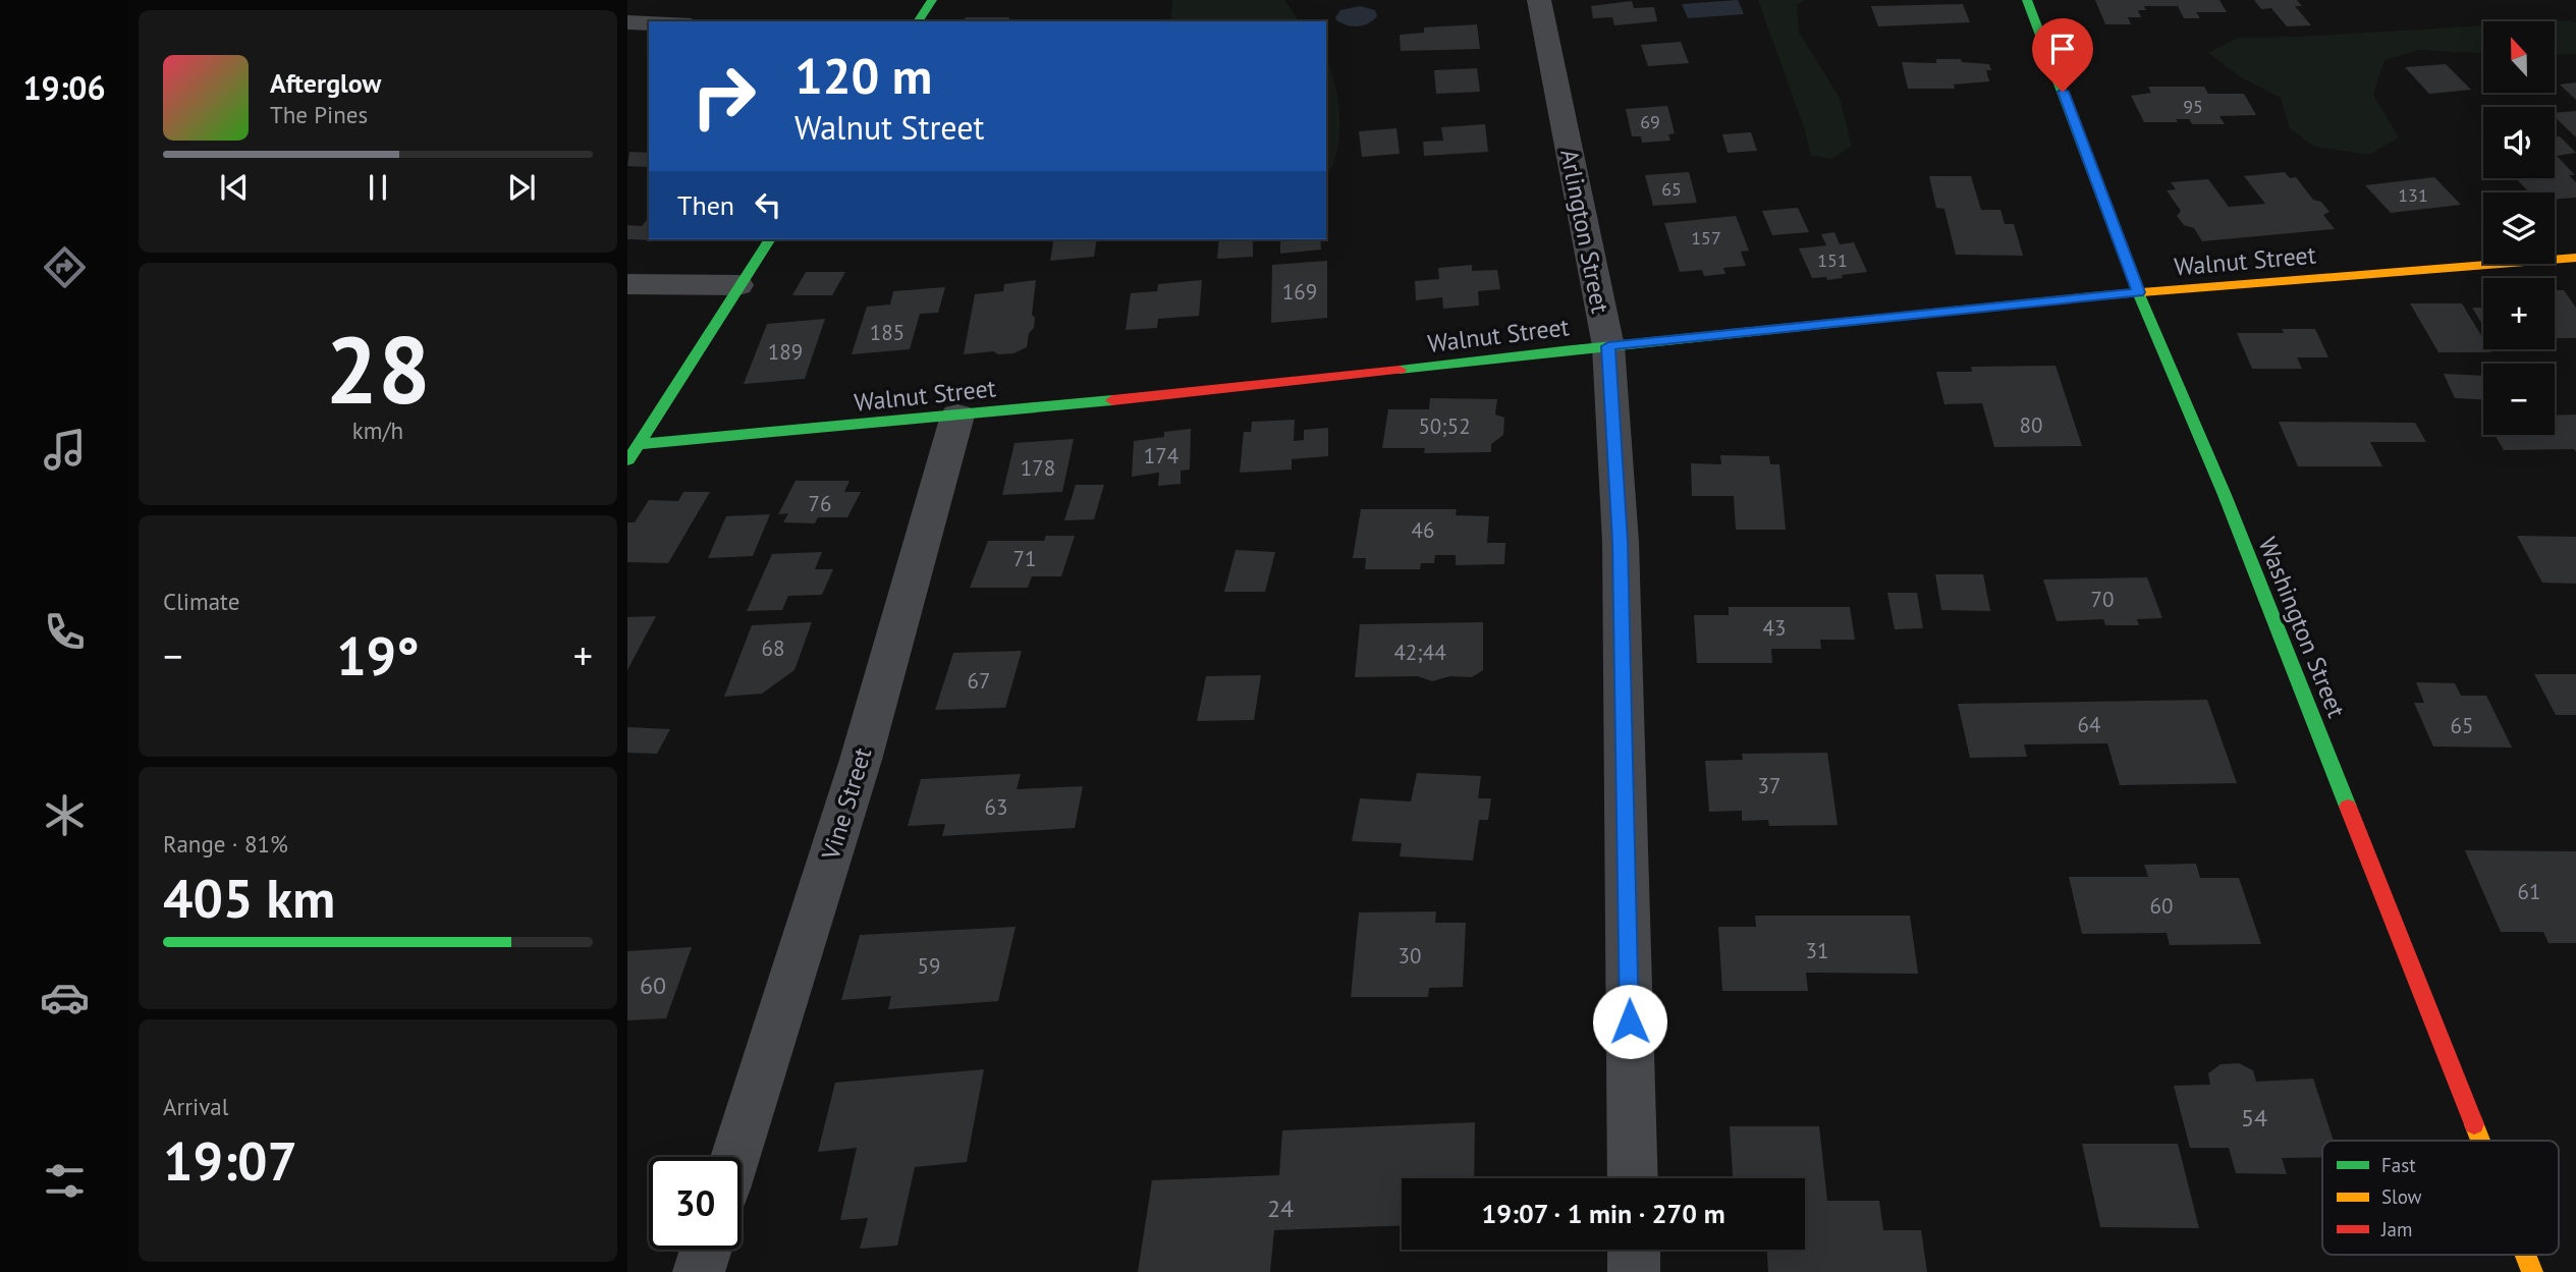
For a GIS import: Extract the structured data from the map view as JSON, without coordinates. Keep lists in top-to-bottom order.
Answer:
{
  "streets": {
    "street": [
      "Arlington Street",
      "Walnut Street",
      "Washington Street",
      "Vine Street"
    ]
  },
  "crossings": [
    ["Arlington Street", "Walnut Street"],
    ["Walnut Street", "Washington Street"],
    ["Walnut Street", "Vine Street"]
  ],
  "house_numbers": [
    "95",
    "69",
    "65",
    "131",
    "157",
    "151",
    "169",
    "185",
    "189",
    "80",
    "50;52",
    "174",
    "178",
    "76",
    "46",
    "71",
    "70",
    "43",
    "68",
    "42;44",
    "67",
    "64",
    "65",
    "37",
    "63",
    "61",
    "60",
    "31",
    "30",
    "59",
    "60",
    "54",
    "24"
  ],
  "legend": ["Fast", "Slow", "Jam"],
  "north": "top",
  "page": {
    "tabs": "19:06",
    "map_buttons": ["+", "−"],
    "turn": ["120 m", "Walnut Street"],
    "song": ["Afterglow", "The Pines"],
    "then": "Then",
    "tile": [
      ["28", "km/h"],
      "Climate",
      ["Range · 81%", "405 km"],
      ["Arrival", "19:07"]
    ],
    "heat": ["−", "19°", "+"],
    "limit": "30",
    "trip": "19:07 · 1 min · 270 m"
  }
}
